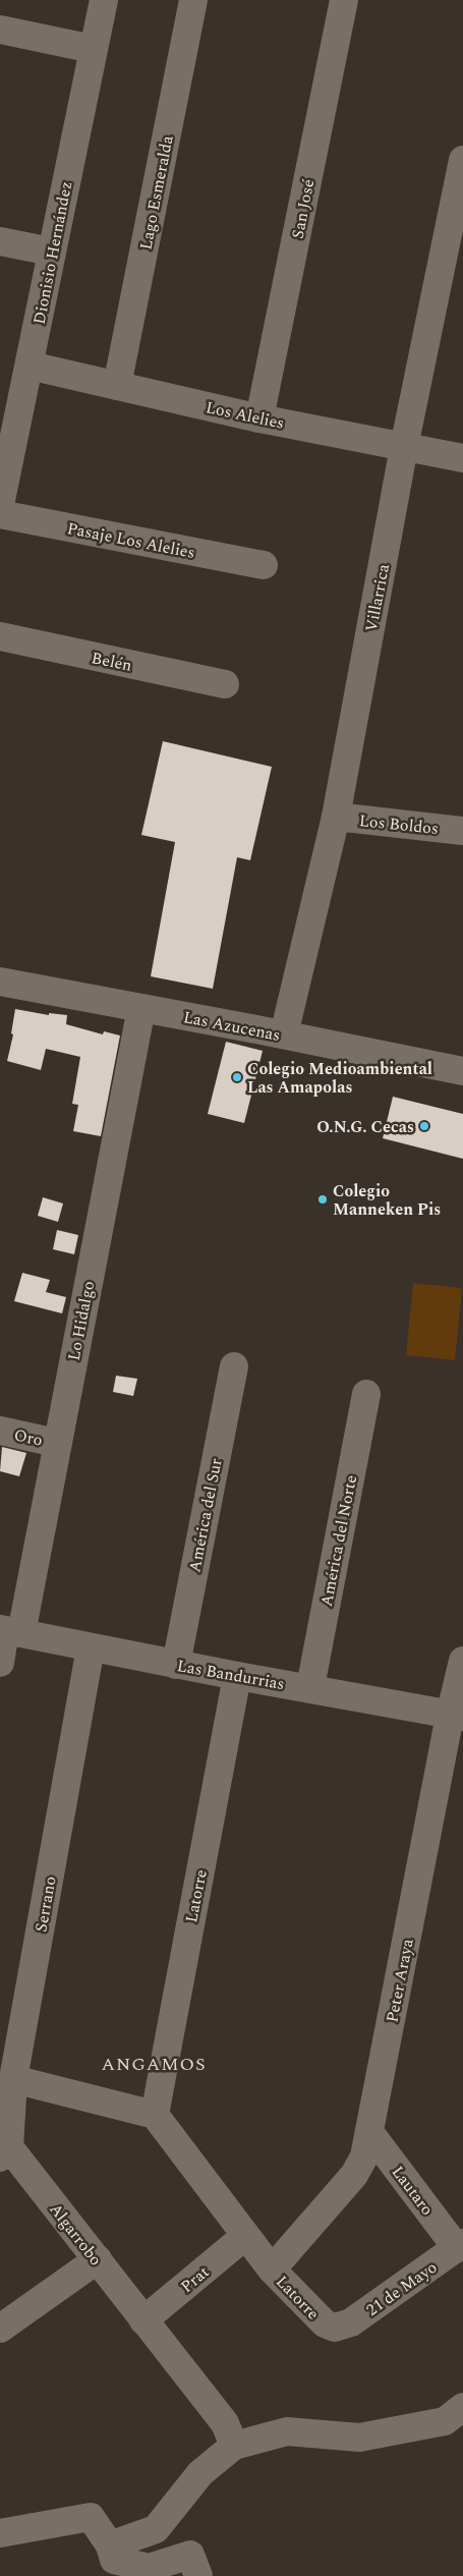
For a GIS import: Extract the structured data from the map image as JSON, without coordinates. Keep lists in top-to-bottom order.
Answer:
{
  "streets": {
    "street": [
      "Lago Esmeralda",
      "San José",
      "Dionisio Hernández",
      "Los Alelies",
      "Pasaje Los Alelies",
      "Villarrica",
      "Belén",
      "Los Boldos",
      "Las Azucenas",
      "Lo Hidalgo",
      "Oro",
      "América del Sur",
      "América del Norte",
      "Las Bandurrias",
      "Latorre",
      "Serrano",
      "Peter Araya",
      "Lautaro",
      "Algarrobo",
      "Prat",
      "21 de Mayo"
    ]
  },
  "crossings": [
    ["Lago Esmeralda", "Los Alelies"],
    ["San José", "Los Alelies"],
    ["Dionisio Hernández", "Los Alelies"],
    ["Los Alelies", "Villarrica"],
    ["Villarrica", "Los Boldos"],
    ["Villarrica", "Las Azucenas"],
    ["Las Azucenas", "Lo Hidalgo"],
    ["Lo Hidalgo", "Oro"],
    ["Lo Hidalgo", "Las Bandurrias"],
    ["América del Sur", "Las Bandurrias"],
    ["América del Norte", "Las Bandurrias"],
    ["Las Bandurrias", "Latorre"],
    ["Las Bandurrias", "Serrano"],
    ["Las Bandurrias", "Peter Araya"],
    ["Latorre", "Peter Araya"],
    ["Latorre", "Prat"],
    ["Latorre", "21 de Mayo"],
    ["Serrano", "Algarrobo"],
    ["Peter Araya", "Lautaro"],
    ["Lautaro", "21 de Mayo"],
    ["Algarrobo", "Prat"]
  ],
  "districts": ["ANGAMOS"],
  "places": ["Colegio Medioambiental Las Amapolas", "O.N.G. Cecas", "Colegio Manneken Pis"]
}
